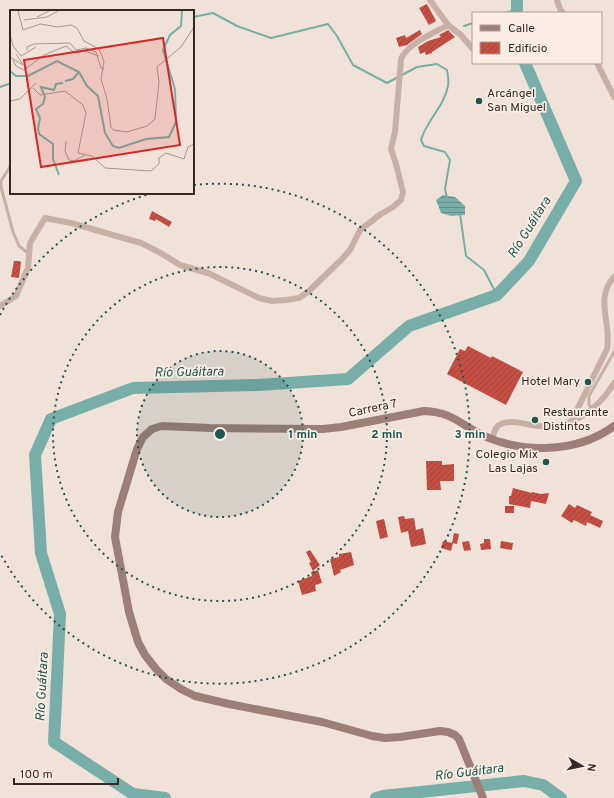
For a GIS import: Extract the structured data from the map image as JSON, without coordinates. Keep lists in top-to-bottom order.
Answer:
{
  "streets": {
    "street": ["Carrera 7"]
  },
  "water": ["Río Guáitara"],
  "places": [
    "Arcángel San Miguel",
    "Hotel Mary",
    "Restaurante Distintos",
    "Colegio Mix Las Lajas"
  ],
  "legend": ["Calle", "Edificio"],
  "scale_bar": "100 m",
  "north": "right",
  "rings": ["1 min", "2 min", "3 min"]
}
